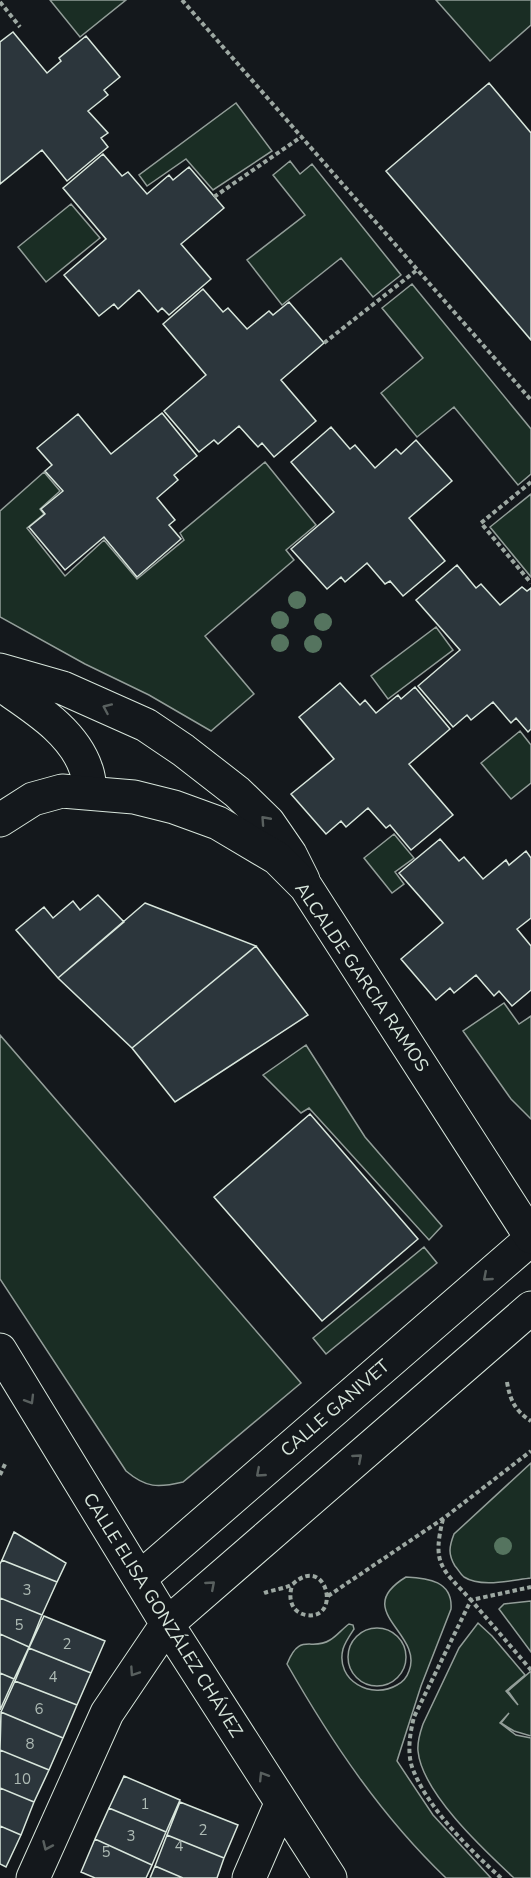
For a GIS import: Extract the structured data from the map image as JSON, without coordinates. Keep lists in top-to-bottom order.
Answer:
{
  "streets": {
    "street": ["ALCALDE GARCIA RAMOS", "CALLE GANIVET", "CALLE ELISA GONZÁLEZ CHÁVEZ"]
  },
  "crossings": [
    ["ALCALDE GARCIA RAMOS", "CALLE GANIVET"],
    ["CALLE GANIVET", "CALLE ELISA GONZÁLEZ CHÁVEZ"]
  ],
  "house_numbers": [
    "3",
    "5",
    "2",
    "4",
    "6",
    "8",
    "10",
    "1",
    "2",
    "3",
    "4",
    "5"
  ]
}
